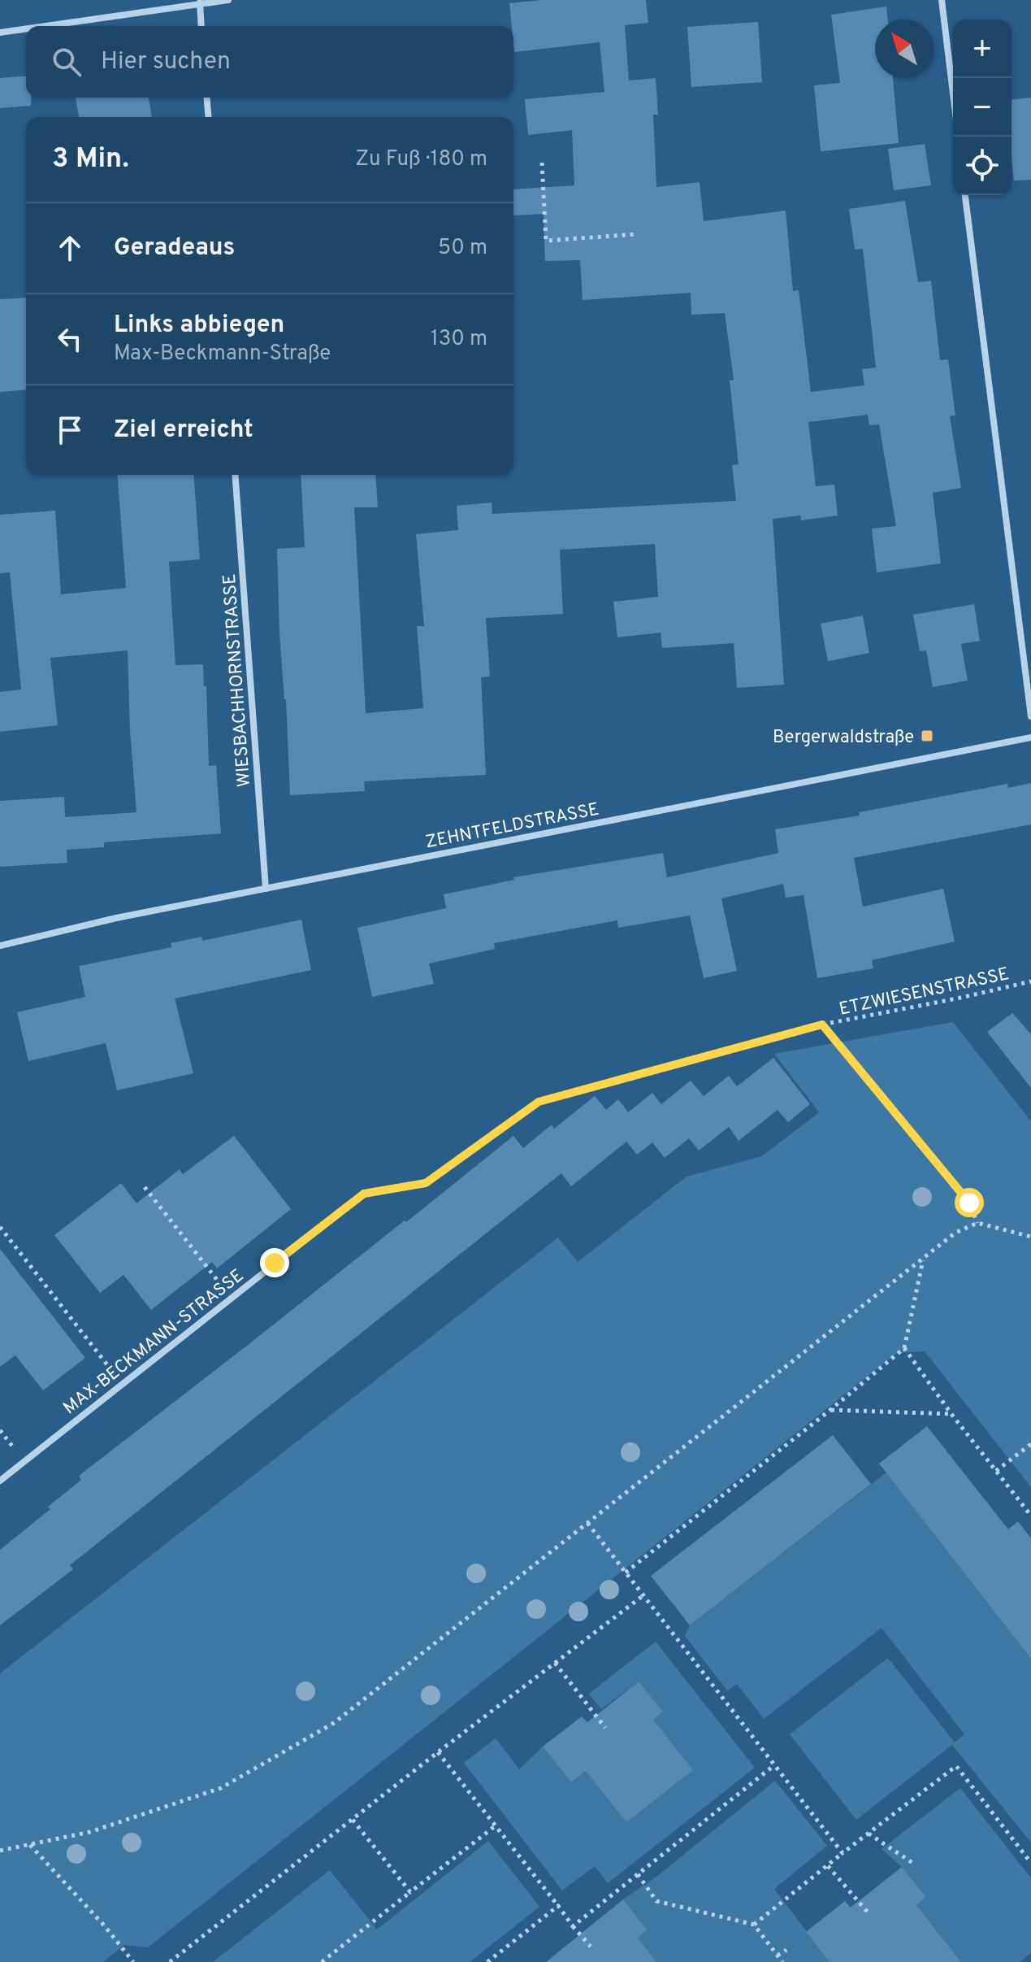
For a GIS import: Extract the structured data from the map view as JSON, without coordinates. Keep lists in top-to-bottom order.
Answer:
{
  "streets": {
    "street": ["WIESBACHHORNSTRASSE", "ZEHNTFELDSTRASSE", "MAX-BECKMANN-STRASSE"],
    "path": ["ETZWIESENSTRASSE"]
  },
  "crossings": [
    ["WIESBACHHORNSTRASSE", "ZEHNTFELDSTRASSE"]
  ],
  "places": {
    "transit": ["Bergerwaldstraße"]
  },
  "north": "top left",
  "page": {
    "map_buttons": ["+", "−"],
    "search": "Hier suchen",
    "heading": ["3 Min.", "Zu Fuß · 180 m"],
    "list": [
      ["Geradeaus", "50 m"],
      ["Links abbiegen", "Max-Beckmann-Straße", "130 m"],
      "Ziel erreicht"
    ]
  }
}
